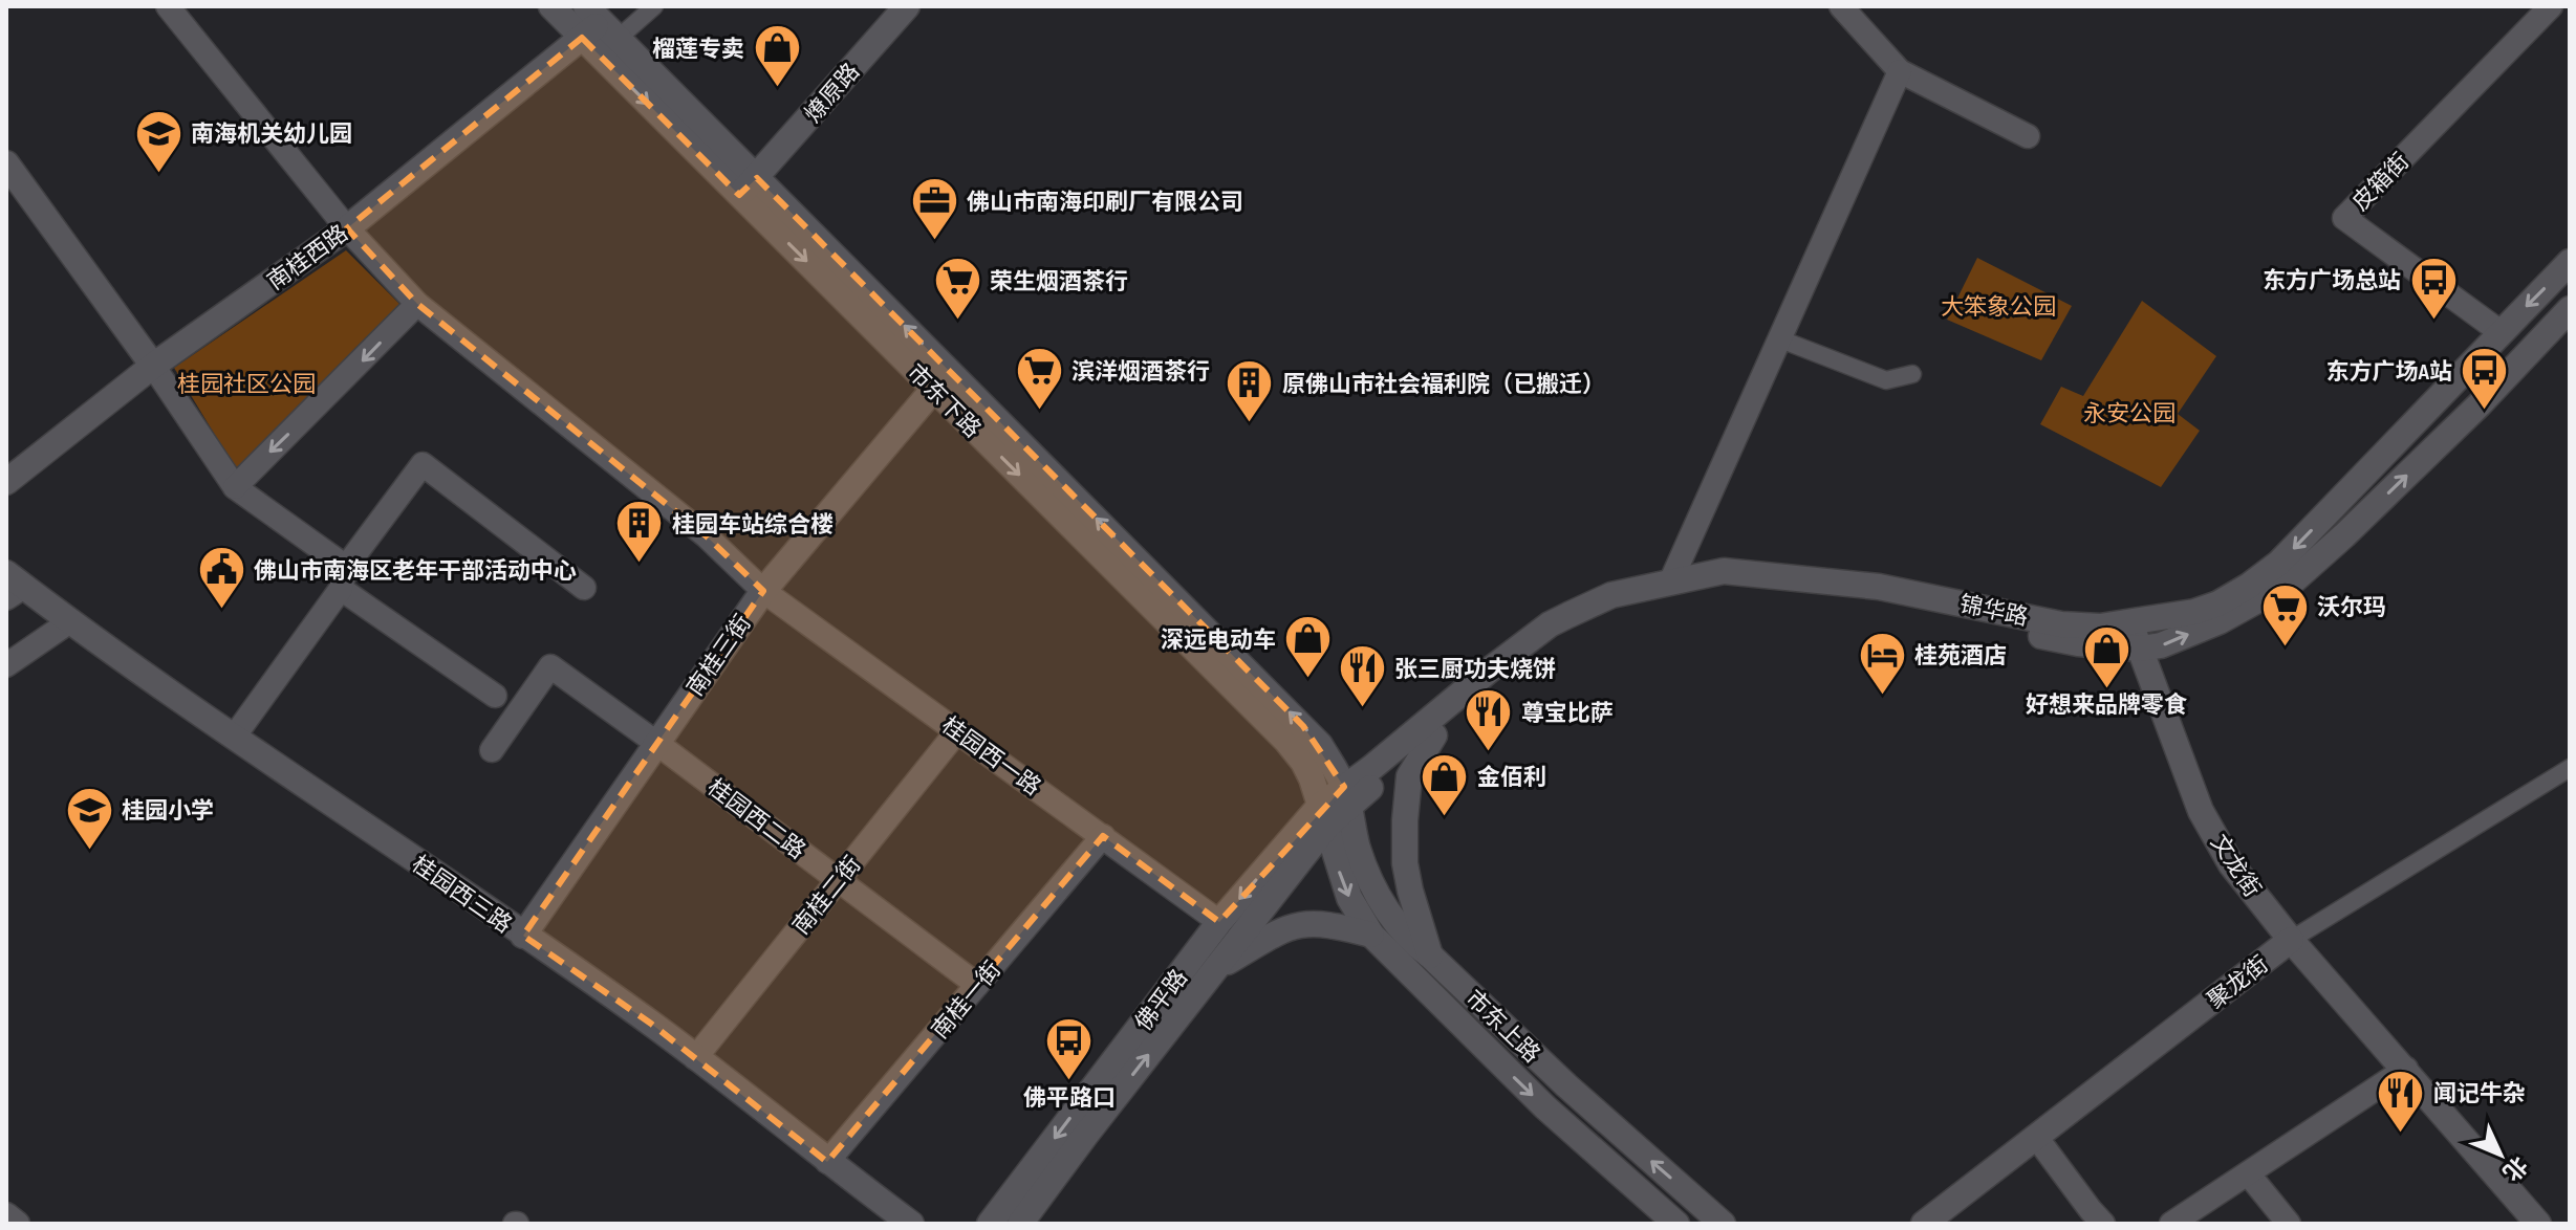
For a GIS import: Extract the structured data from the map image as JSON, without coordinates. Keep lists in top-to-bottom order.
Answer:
{
  "streets": {
    "main road": [
      "燎原路",
      "南桂西路",
      "市东下路",
      "锦华路",
      "南桂三街",
      "文龙街",
      "桂园西三路",
      "聚龙街",
      "佛平路",
      "市东上路"
    ],
    "street": [
      "皮箱街",
      "桂园西一路",
      "桂园西二路",
      "南桂二街",
      "南桂一街"
    ]
  },
  "crossings": [
    ["燎原路", "市东下路"],
    ["皮箱街", "锦华路"],
    ["南桂西路", "市东下路"],
    ["南桂西路", "桂园西一路"],
    ["市东下路", "锦华路"],
    ["市东下路", "南桂三街"],
    ["市东下路", "佛平路"],
    ["市东下路", "市东上路"],
    ["锦华路", "文龙街"],
    ["锦华路", "佛平路"],
    ["锦华路", "市东上路"],
    ["南桂三街", "桂园西一路"],
    ["南桂三街", "桂园西二路"],
    ["南桂三街", "桂园西三路"],
    ["桂园西一路", "南桂二街"],
    ["桂园西一路", "南桂一街"],
    ["桂园西一路", "佛平路"],
    ["桂园西二路", "南桂二街"],
    ["桂园西二路", "南桂一街"],
    ["文龙街", "聚龙街"],
    ["桂园西三路", "南桂二街"],
    ["桂园西三路", "南桂一街"],
    ["佛平路", "市东上路"]
  ],
  "parks": ["大笨象公园", "桂园社区公园", "永安公园"],
  "places": {
    "shop": [
      "榴莲专卖",
      "深远电动车",
      "好想来品牌零食",
      "金佰利"
    ],
    "school or university": ["南海机关幼儿园", "桂园小学"],
    "office": ["佛山市南海印刷厂有限公司"],
    "bus stop": ["东方广场总站", "东方广场A站", "佛平路口"],
    "supermarket": ["荣生烟酒茶行", "滨洋烟酒茶行", "沃尔玛"],
    "building": ["原佛山市社会福利院（已搬迁）", "桂园车站综合楼"],
    "public building": ["佛山市南海区老年干部活动中心"],
    "hotel": ["桂苑酒店"],
    "restaurant": ["张三厨功夫烧饼", "尊宝比萨", "闻记牛杂"]
  },
  "north": "bottom right"
}
